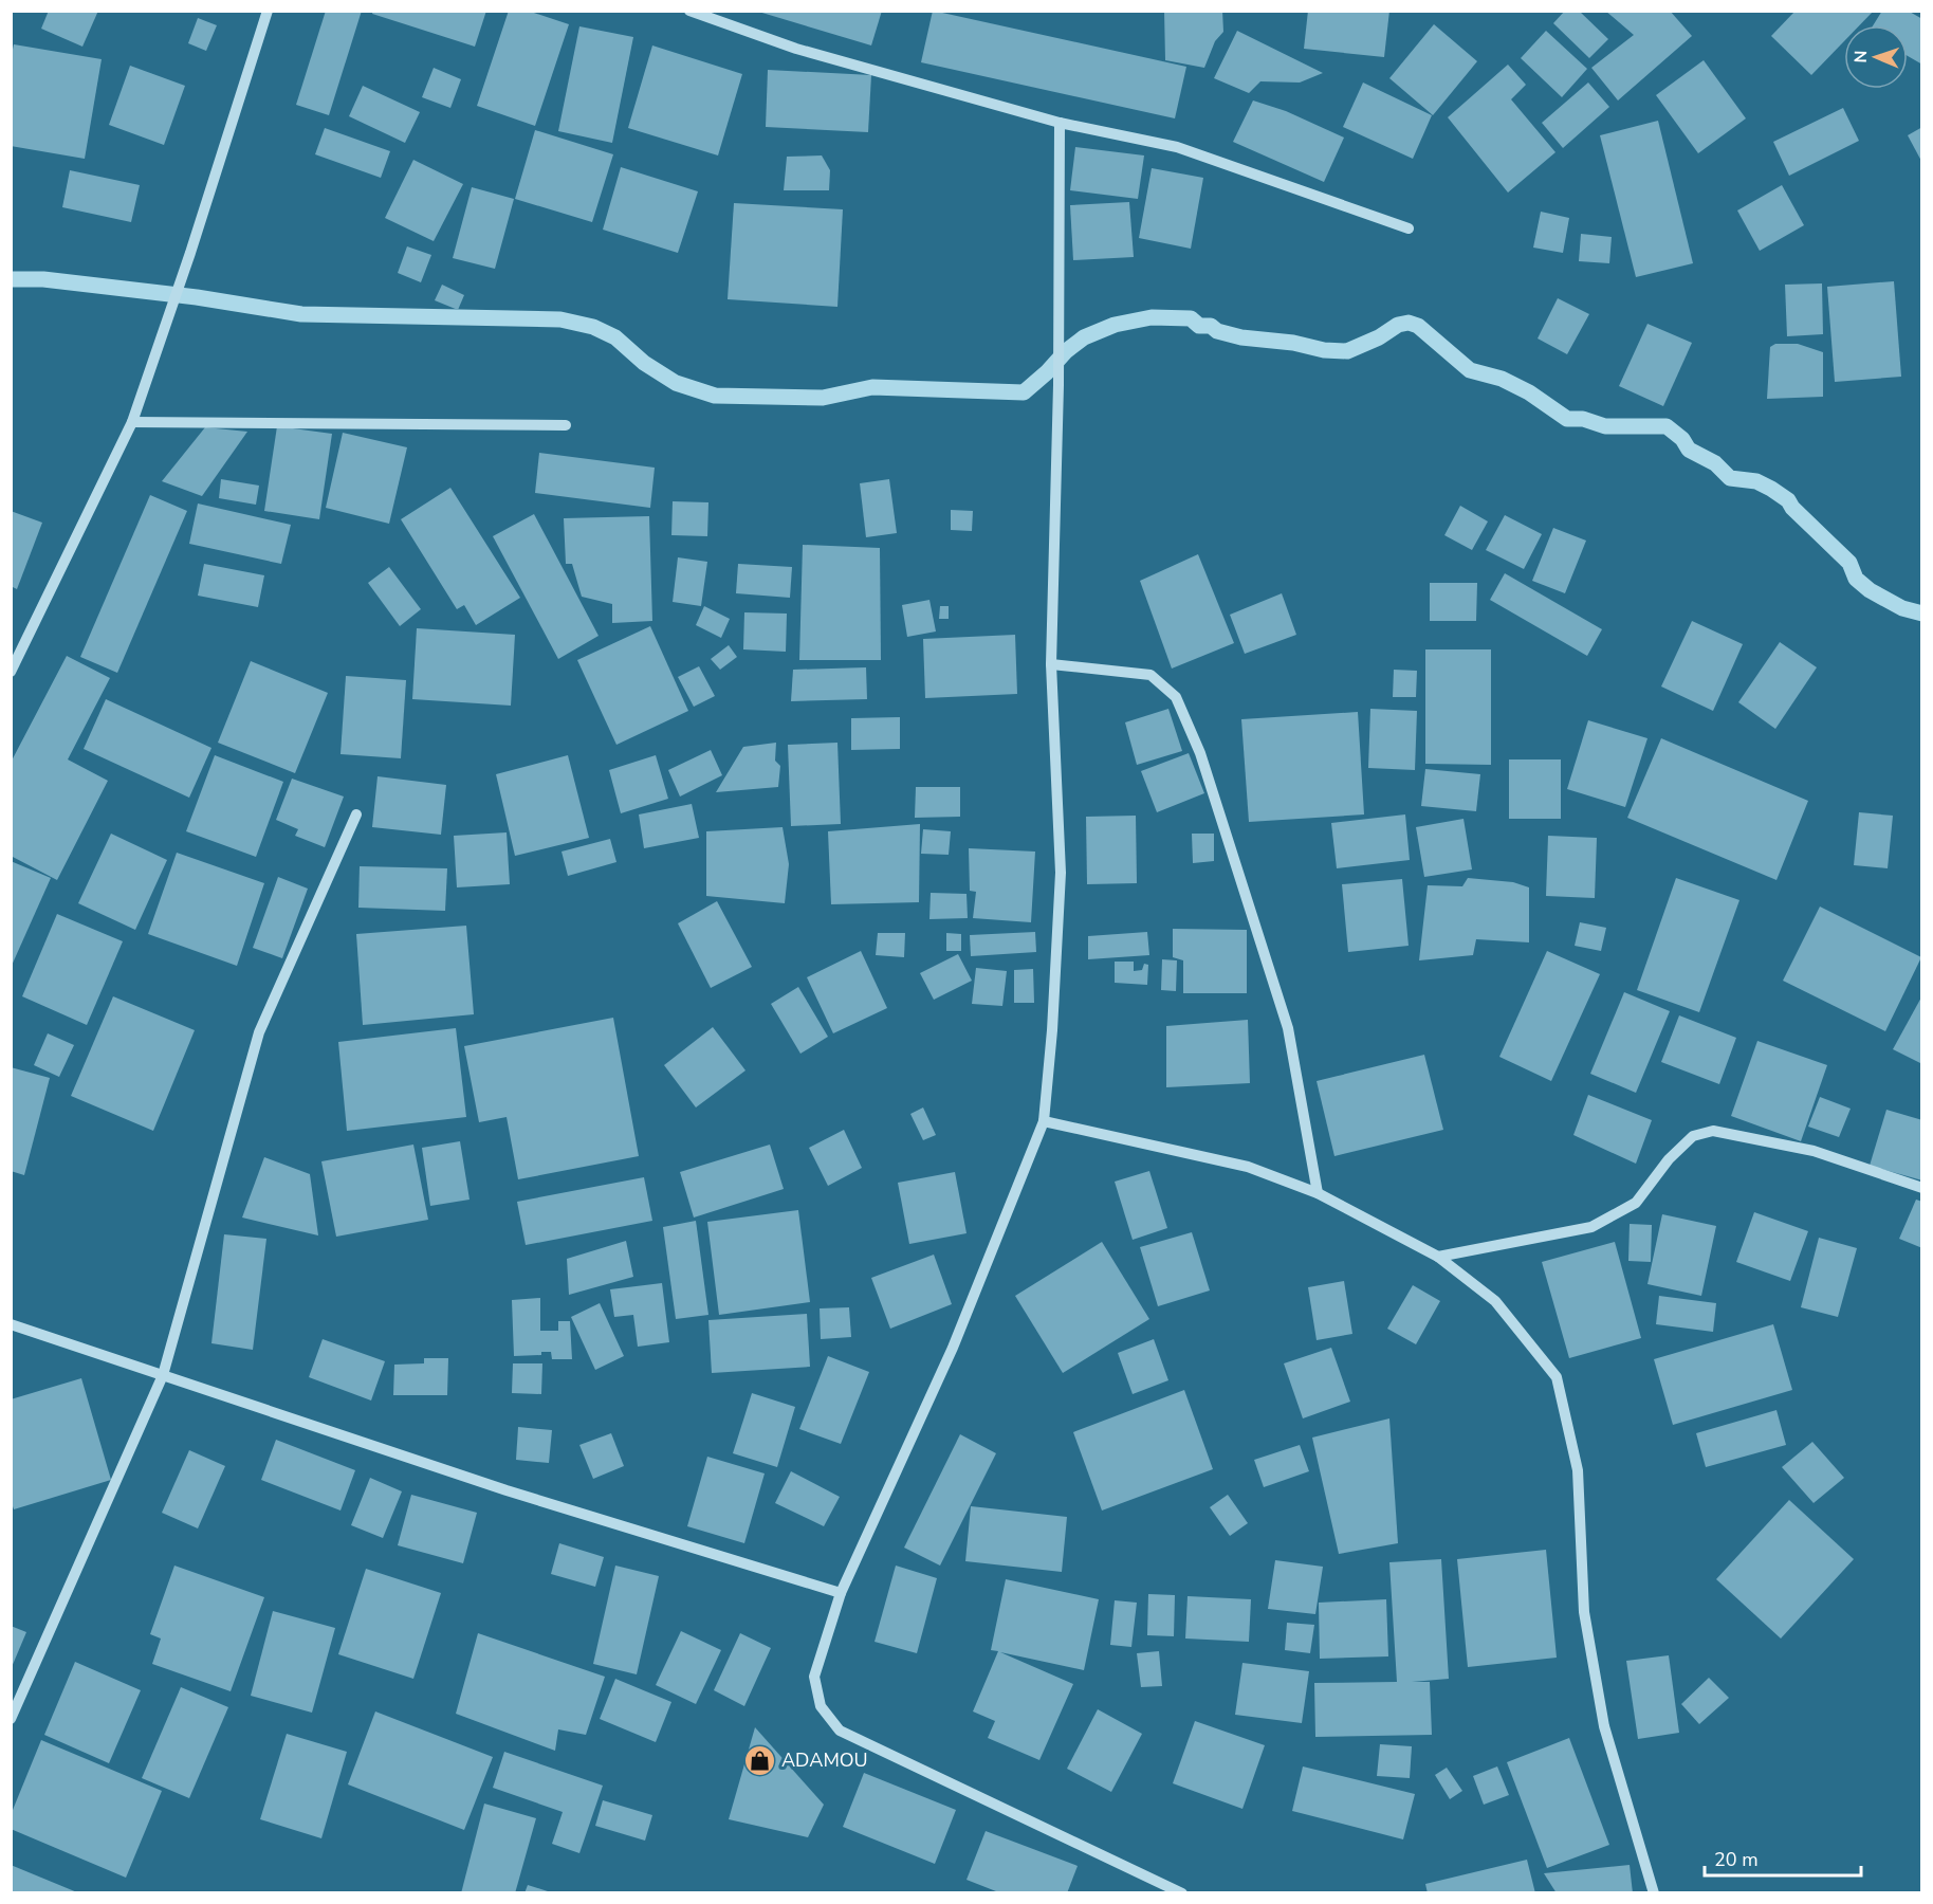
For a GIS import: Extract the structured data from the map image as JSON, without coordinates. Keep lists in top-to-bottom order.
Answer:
{
  "places": {
    "shop": ["ADAMOU"]
  },
  "scale_bar": "20 m",
  "north": "left"
}
